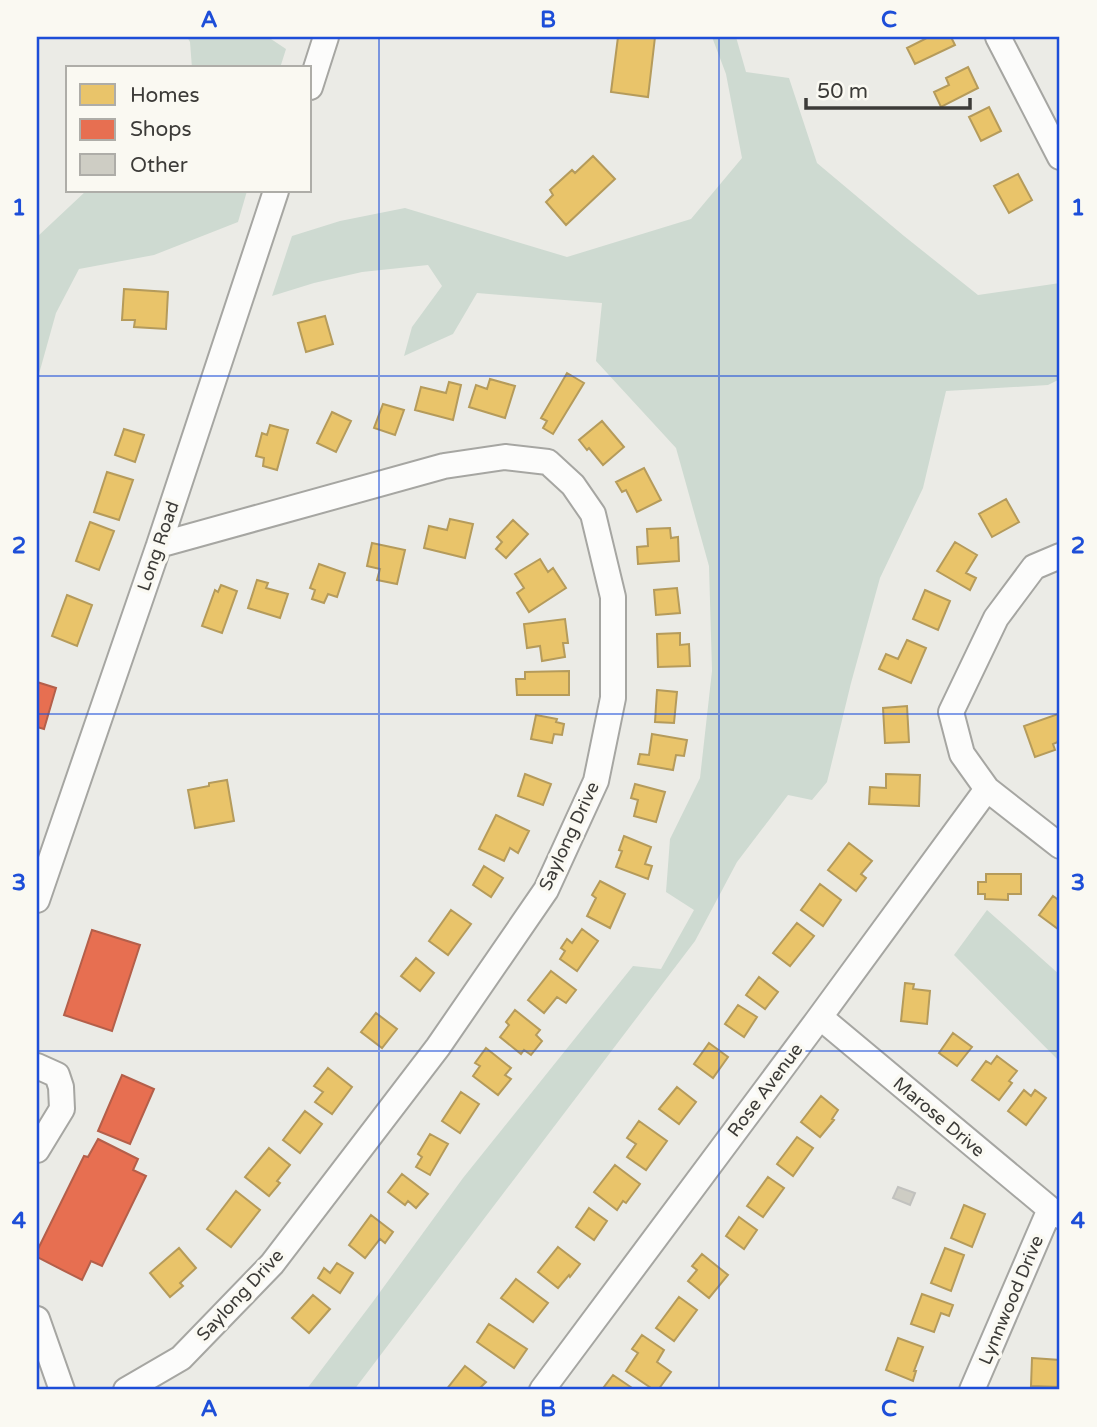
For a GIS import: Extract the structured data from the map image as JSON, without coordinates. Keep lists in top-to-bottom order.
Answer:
{
  "streets": {
    "street": [
      "Long Road",
      "Saylong Drive",
      "Rose Avenue",
      "Marose Drive",
      "Lynnwood Drive"
    ]
  },
  "crossings": [
    ["Long Road", "Saylong Drive"],
    ["Rose Avenue", "Marose Drive"],
    ["Marose Drive", "Lynnwood Drive"]
  ],
  "legend": ["Homes", "Shops", "Other"],
  "scale_bar": "50 m",
  "grid": {
    "columns": ["A", "B", "C"],
    "rows": [
      "1",
      "2",
      "3",
      "4"
    ]
  }
}
